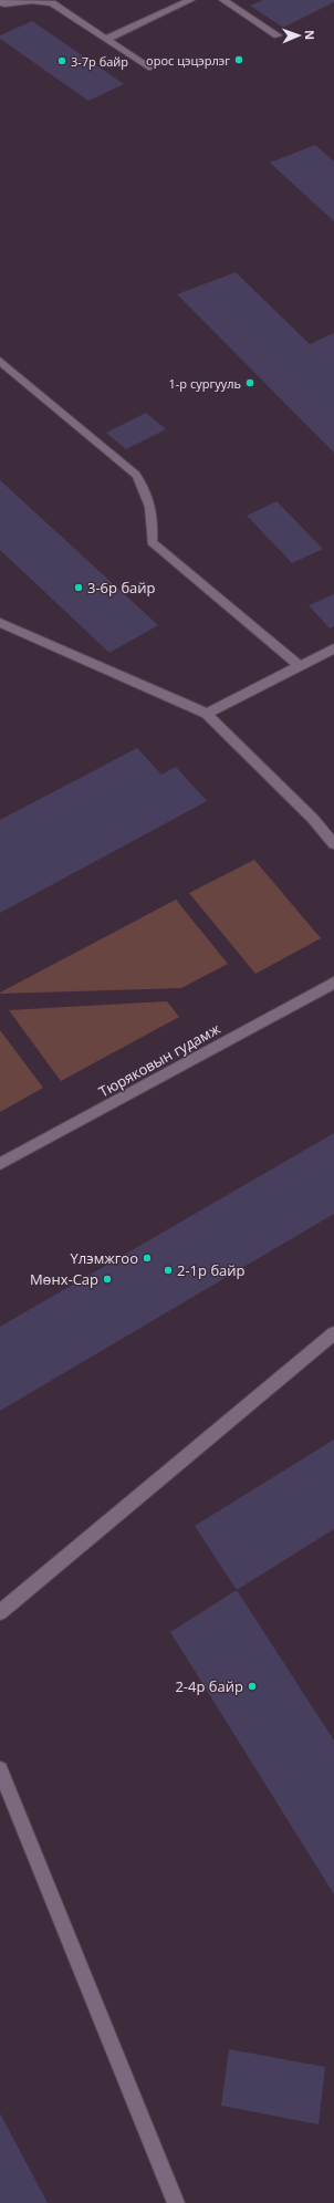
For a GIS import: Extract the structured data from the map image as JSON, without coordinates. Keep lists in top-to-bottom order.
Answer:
{
  "streets": {
    "street": ["Тюряковын гудамж"]
  },
  "places": [
    "орос цэцэрлэг",
    "3-7р байр",
    "1-р сургууль",
    "3-6р байр",
    "Үлэмжгоо",
    "2-1р байр",
    "Мөнх-Сар",
    "2-4р байр"
  ],
  "north": "right"
}
